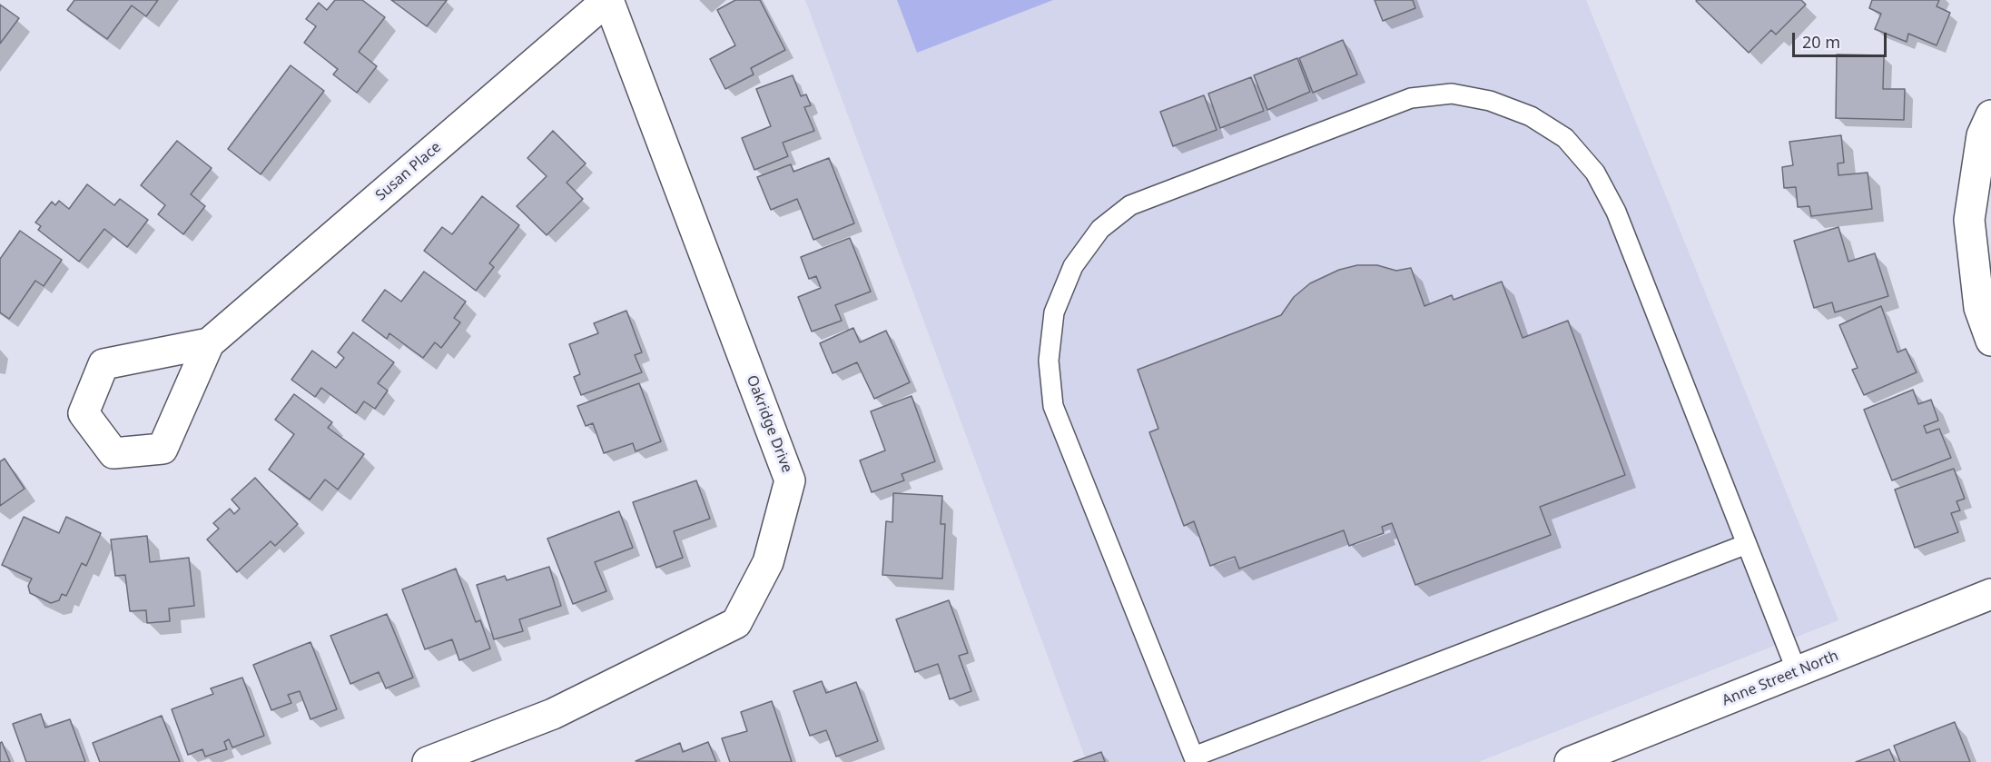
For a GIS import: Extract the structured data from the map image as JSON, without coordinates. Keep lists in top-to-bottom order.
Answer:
{
  "streets": {
    "street": ["Susan Place", "Oakridge Drive", "Anne Street North"]
  },
  "crossings": [
    ["Susan Place", "Oakridge Drive"]
  ],
  "scale_bar": "20 m"
}
